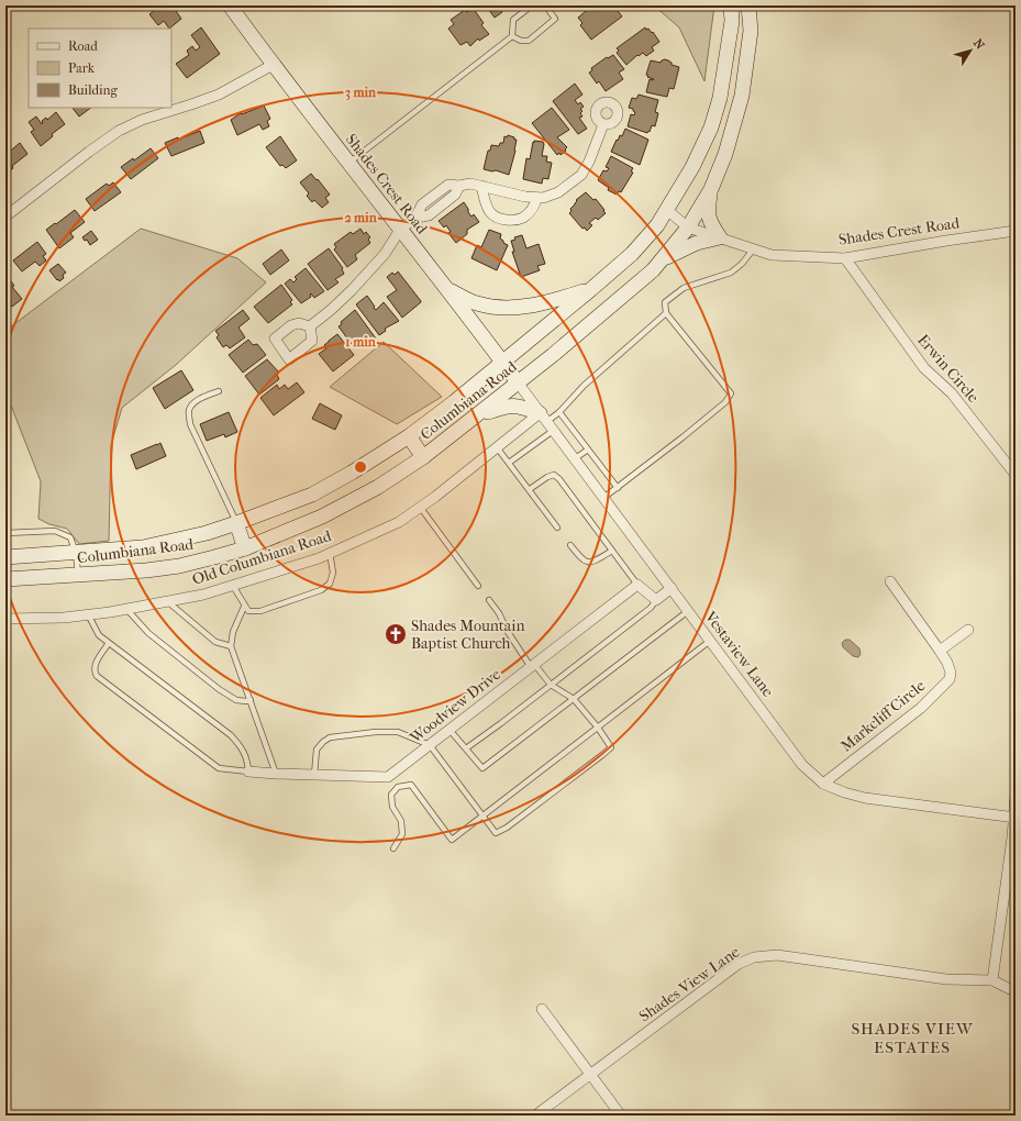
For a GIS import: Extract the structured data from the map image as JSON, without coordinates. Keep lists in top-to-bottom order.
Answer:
{
  "streets": {
    "main road": ["Shades Crest Road", "Columbiana Road"],
    "street": [
      "Erwin Circle",
      "Old Columbiana Road",
      "Vestaview Lane",
      "Woodview Drive",
      "Markcliff Circle",
      "Shades View Lane"
    ]
  },
  "crossings": [
    ["Shades Crest Road", "Erwin Circle"],
    ["Shades Crest Road", "Columbiana Road"],
    ["Shades Crest Road", "Vestaview Lane"],
    ["Columbiana Road", "Vestaview Lane"],
    ["Old Columbiana Road", "Vestaview Lane"],
    ["Vestaview Lane", "Markcliff Circle"]
  ],
  "districts": ["SHADES VIEW ESTATES"],
  "places": {
    "church": ["Shades Mountain Baptist Church"]
  },
  "legend": ["Road", "Park", "Building"],
  "north": "top right",
  "rings": ["3 min", "2 min", "1 min"]
}
